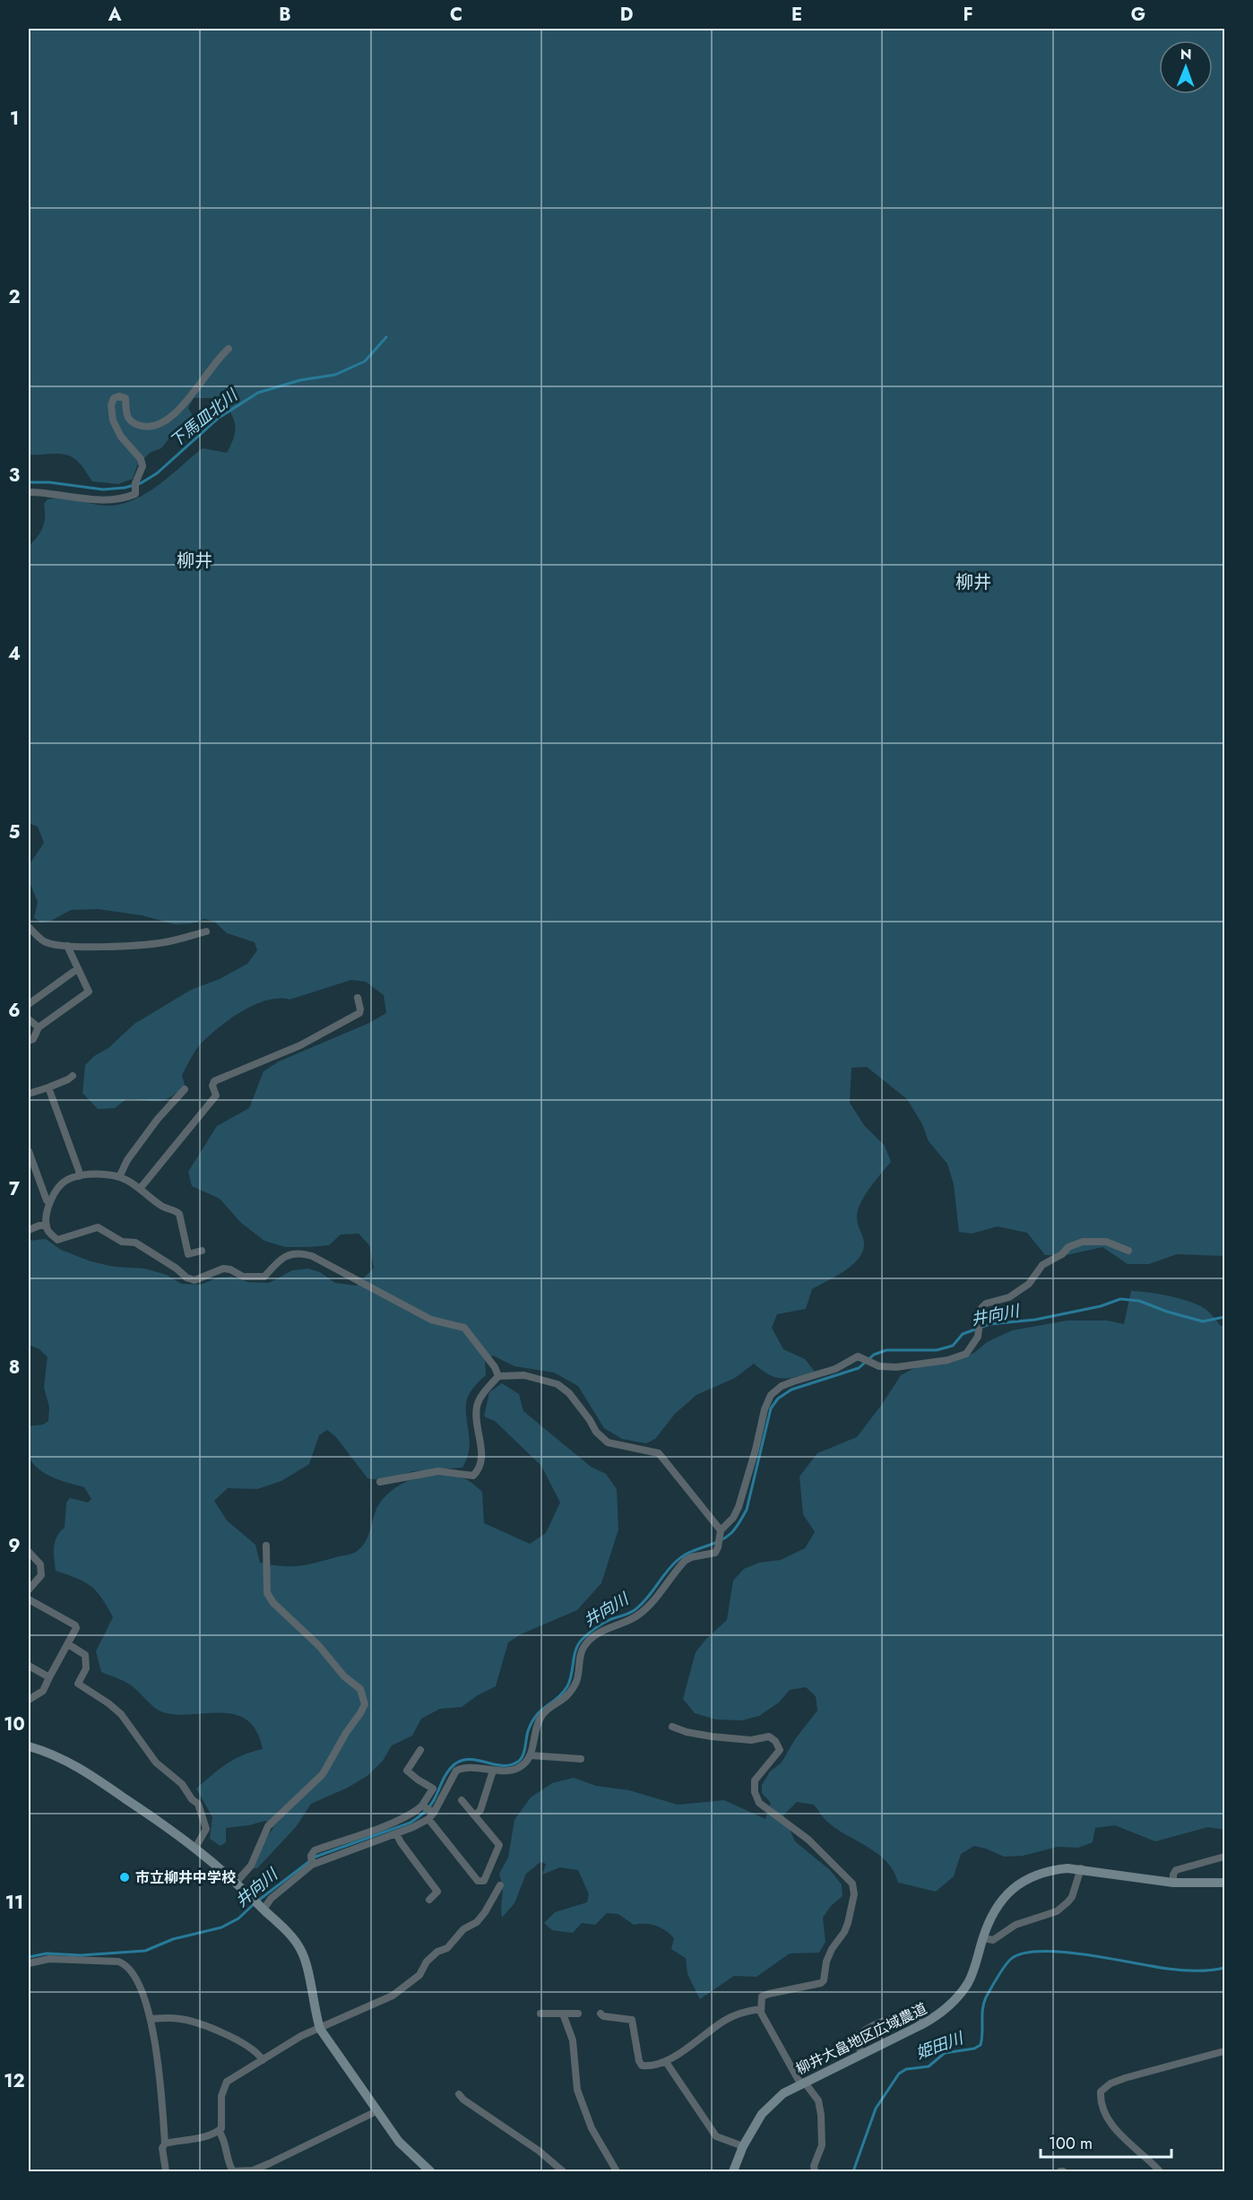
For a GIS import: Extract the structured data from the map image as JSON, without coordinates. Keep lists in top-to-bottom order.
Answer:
{
  "streets": {
    "street": ["柳井大畠地区広域農道"]
  },
  "districts": ["柳井", "柳井"],
  "water": ["下馬皿北川", "井向川", "姫田川"],
  "places": ["市立柳井中学校"],
  "scale_bar": "100 m",
  "north": "top",
  "grid": {
    "columns": [
      "A",
      "B",
      "C",
      "D",
      "E",
      "F",
      "G"
    ],
    "rows": [
      "1",
      "2",
      "3",
      "4",
      "5",
      "6",
      "7",
      "8",
      "9",
      "10",
      "11",
      "12"
    ]
  }
}
